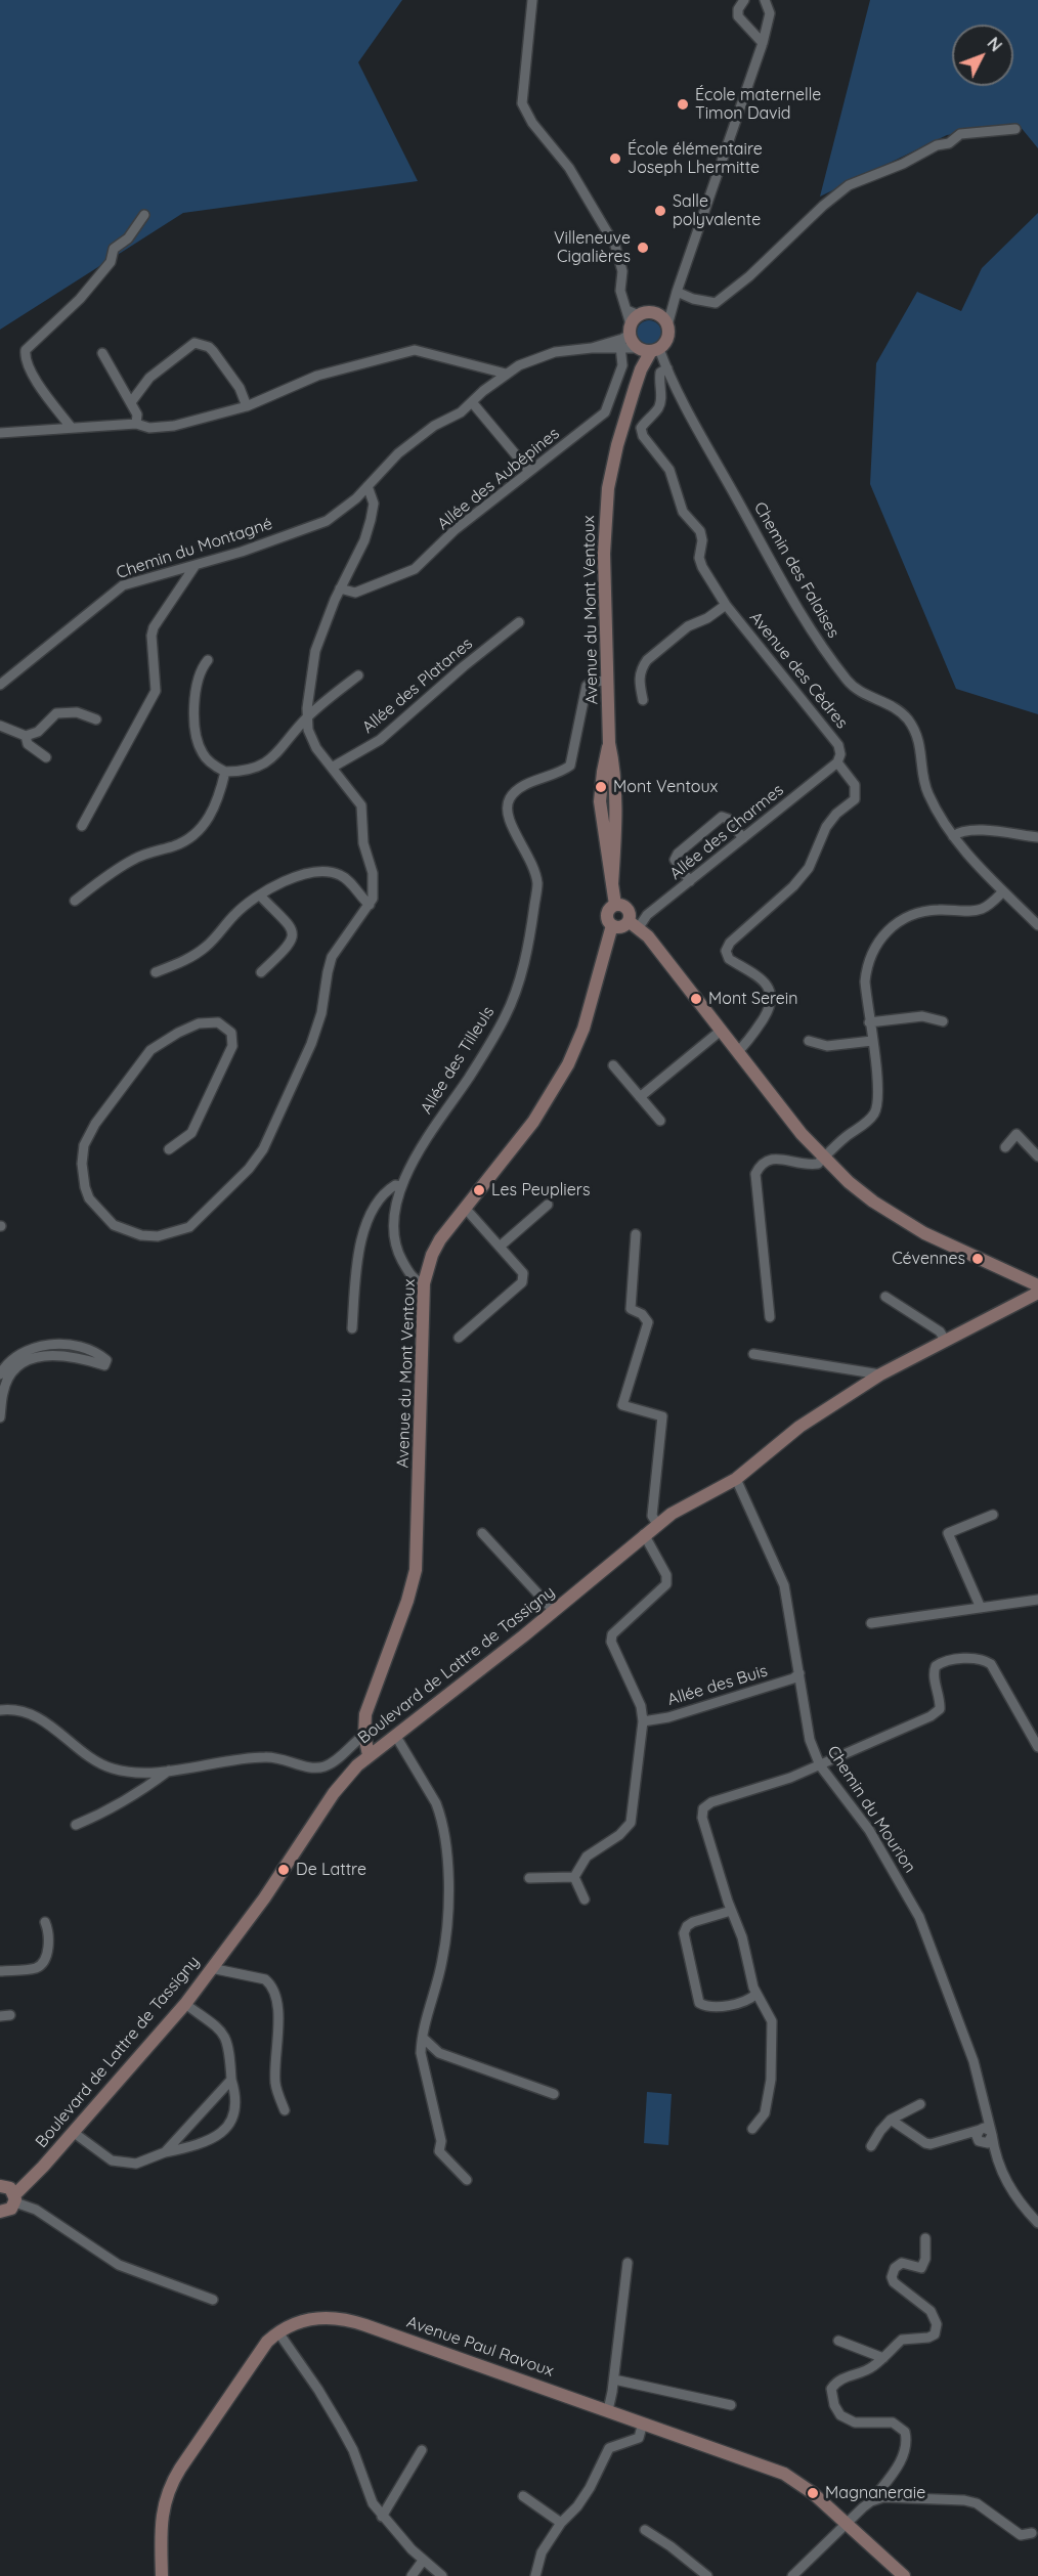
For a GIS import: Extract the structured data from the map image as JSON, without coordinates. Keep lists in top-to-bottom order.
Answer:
{
  "streets": {
    "street": [
      "Allée des Aubépines",
      "Chemin du Montagné",
      "Chemin des Falaises",
      "Avenue du Mont Ventoux",
      "Avenue des Cèdres",
      "Allée des Platanes",
      "Allée des Charmes",
      "Allée des Tilleuls",
      "Boulevard de Lattre de Tassigny",
      "Allée des Buis",
      "Chemin du Mourion",
      "Avenue Paul Ravoux"
    ]
  },
  "crossings": [
    ["Allée des Aubépines", "Chemin du Montagné"],
    ["Chemin des Falaises", "Avenue du Mont Ventoux"],
    ["Chemin des Falaises", "Avenue des Cèdres"],
    ["Avenue du Mont Ventoux", "Allée des Charmes"],
    ["Avenue du Mont Ventoux", "Allée des Tilleuls"],
    ["Avenue du Mont Ventoux", "Boulevard de Lattre de Tassigny"],
    ["Avenue des Cèdres", "Allée des Charmes"],
    ["Boulevard de Lattre de Tassigny", "Chemin du Mourion"],
    ["Allée des Buis", "Chemin du Mourion"]
  ],
  "places": [
    "École maternelle Timon David",
    "École élémentaire Joseph Lhermitte",
    "Salle polyvalente",
    "Villeneuve Cigalières",
    "Mont Ventoux",
    "Mont Serein",
    "Les Peupliers",
    "Cévennes",
    "De Lattre",
    "Magnaneraie"
  ],
  "north": "top right"
}
